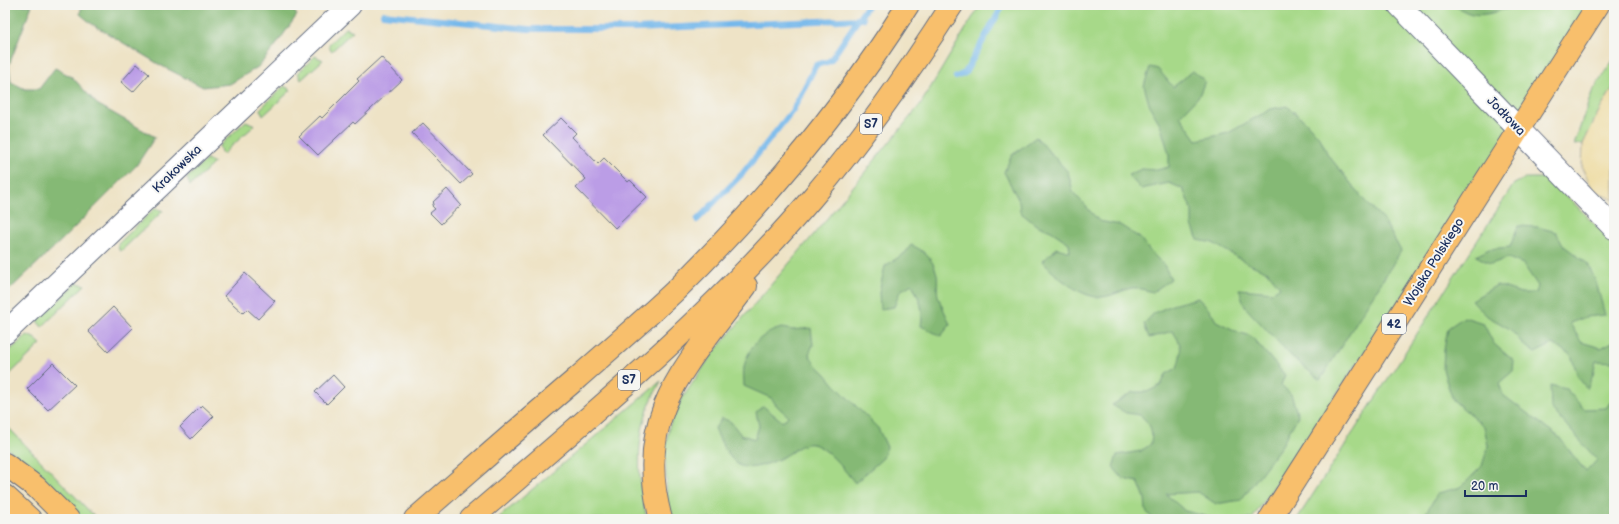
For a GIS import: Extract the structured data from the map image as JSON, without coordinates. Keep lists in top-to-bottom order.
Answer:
{
  "streets": {
    "main road": ["S7", "Wojska Polskiego", "42"],
    "street": ["Jodłowa", "Krakowska"]
  },
  "crossings": [
    ["Jodłowa", "Wojska Polskiego"]
  ],
  "scale_bar": "20 m"
}
